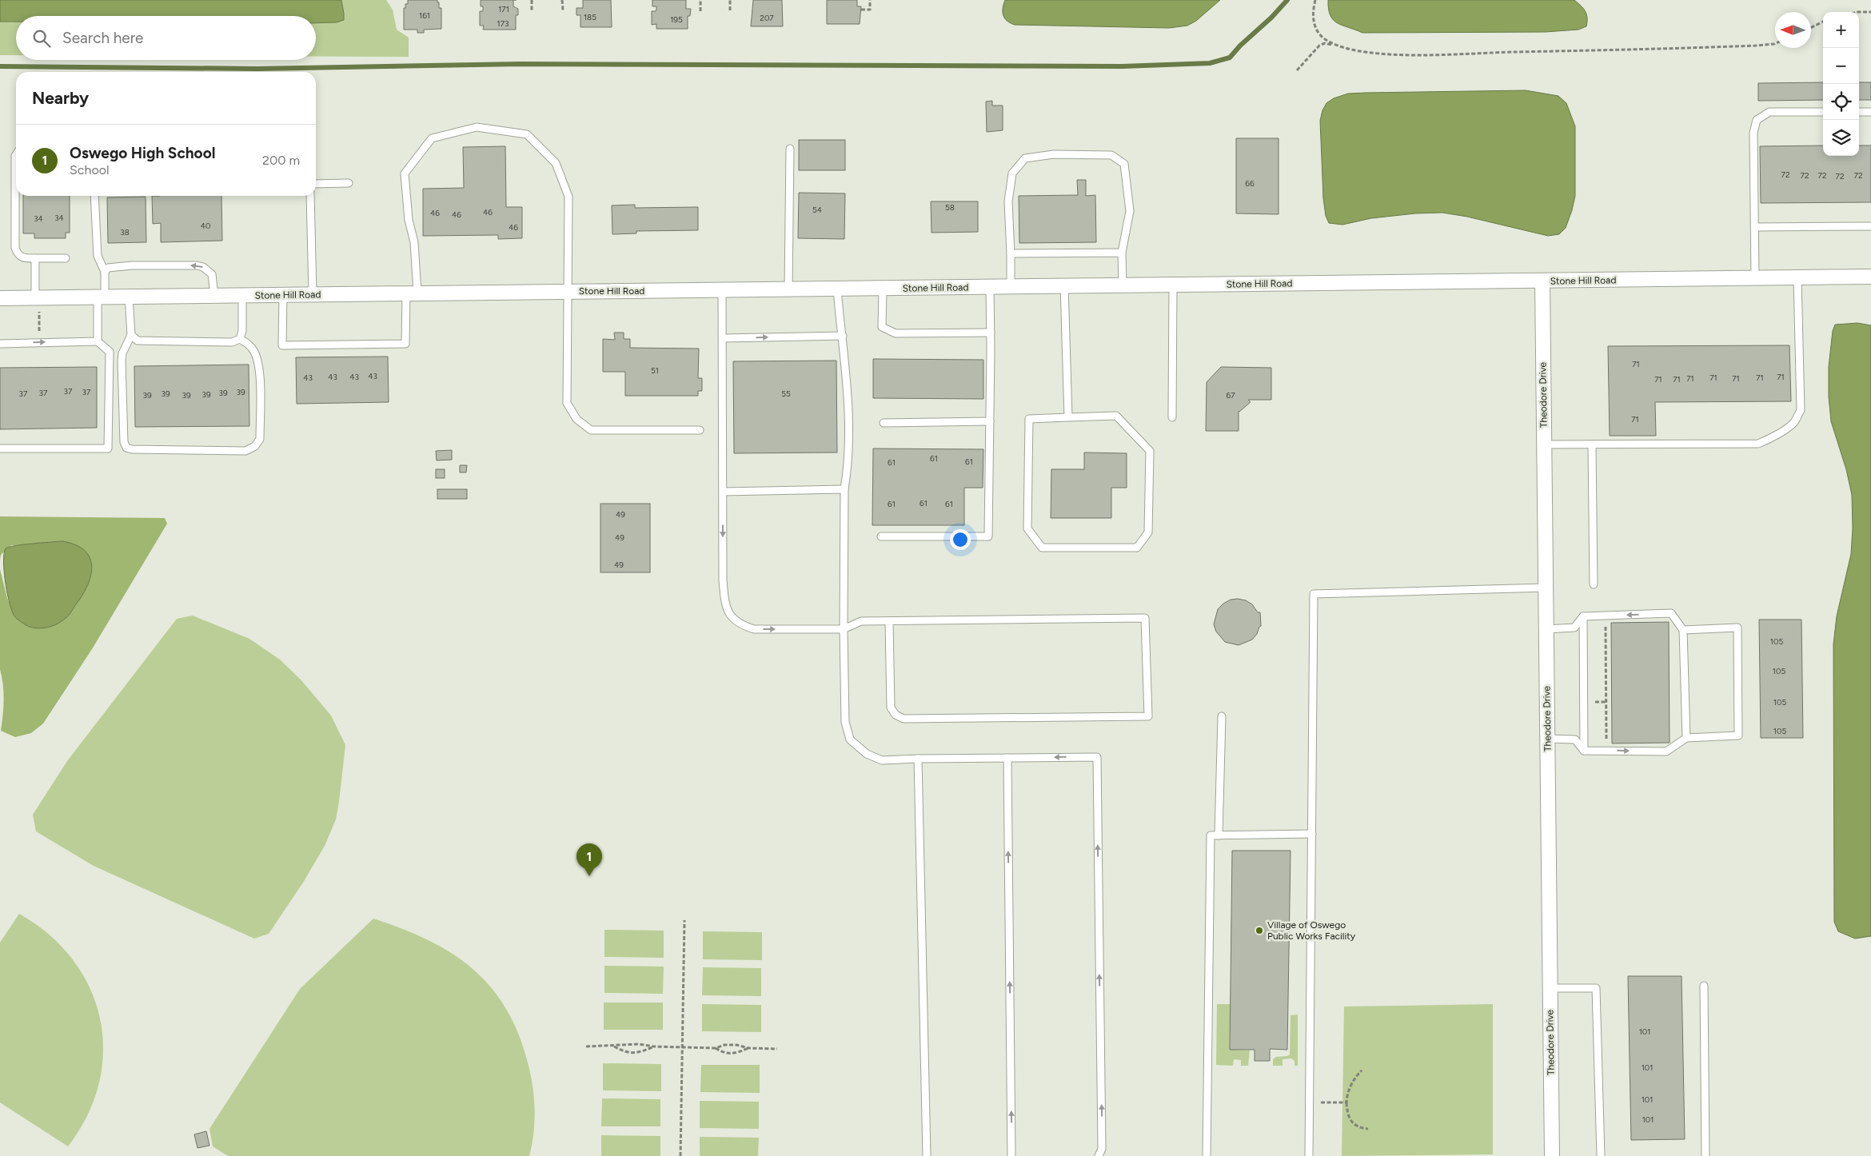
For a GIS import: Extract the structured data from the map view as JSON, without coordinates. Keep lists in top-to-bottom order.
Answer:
{
  "streets": {
    "street": ["Stone Hill Road", "Theodore Drive"]
  },
  "crossings": [
    ["Stone Hill Road", "Theodore Drive"]
  ],
  "places": ["Village of Oswego Public Works Facility"],
  "house_numbers": [
    "171",
    "161",
    "185",
    "207",
    "195",
    "173",
    "72",
    "72",
    "72",
    "72",
    "72",
    "66",
    "58",
    "54",
    "46",
    "46",
    "46",
    "34",
    "34",
    "40",
    "46",
    "38",
    "71",
    "51",
    "43",
    "43",
    "43",
    "71",
    "43",
    "71",
    "71",
    "71",
    "71",
    "71",
    "71",
    "37",
    "37",
    "39",
    "37",
    "39",
    "37",
    "39",
    "55",
    "39",
    "39",
    "39",
    "67",
    "71",
    "61",
    "61",
    "61",
    "61",
    "61",
    "61",
    "49",
    "49",
    "49",
    "105",
    "105",
    "105",
    "105",
    "101",
    "101",
    "101",
    "101"
  ],
  "north": "left",
  "page": {
    "map_buttons": ["+", "−"],
    "search": "Search here",
    "heading": "Nearby",
    "list": [
      {
        "mark": "1",
        "name": "Oswego High School",
        "note": "School",
        "value": "200 m"
      }
    ],
    "pins": "1"
  }
}
